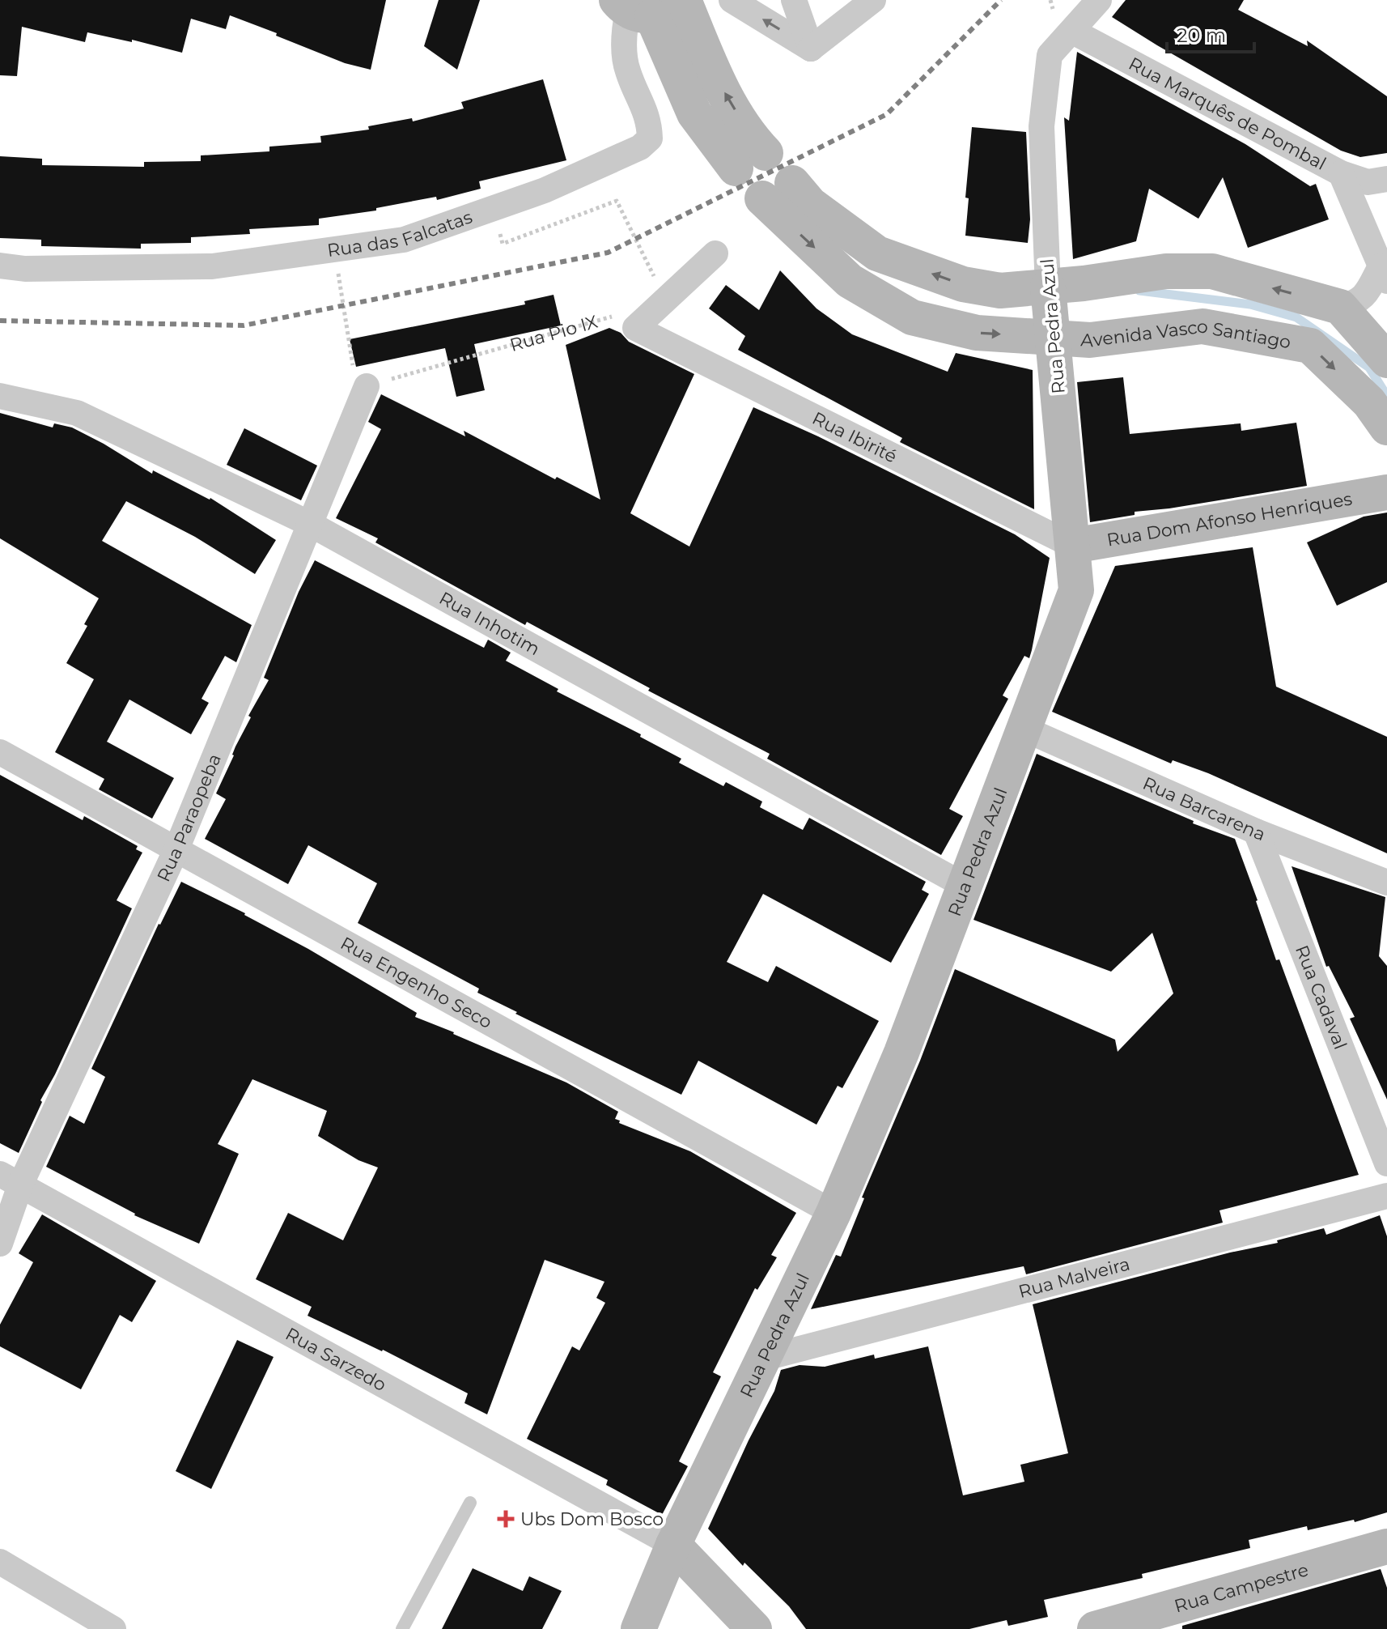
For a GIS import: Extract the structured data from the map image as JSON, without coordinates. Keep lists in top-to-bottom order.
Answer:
{
  "streets": {
    "street": [
      "Rua Marquês de Pombal",
      "Rua das Falcatas",
      "Rua Pedra Azul",
      "Avenida Vasco Santiago",
      "Rua Ibirité",
      "Rua Dom Afonso Henriques",
      "Rua Inhotim",
      "Rua Barcarena",
      "Rua Paraopeba",
      "Rua Engenho Seco",
      "Rua Cadaval",
      "Rua Malveira",
      "Rua Sarzedo",
      "Rua Campestre"
    ],
    "path": ["Rua Pio IX"]
  },
  "crossings": [
    ["Rua Marquês de Pombal", "Rua Pedra Azul"],
    ["Rua Pedra Azul", "Avenida Vasco Santiago"],
    ["Rua Pedra Azul", "Rua Ibirité"],
    ["Rua Pedra Azul", "Rua Dom Afonso Henriques"],
    ["Rua Pedra Azul", "Rua Inhotim"],
    ["Rua Pedra Azul", "Rua Barcarena"],
    ["Rua Pedra Azul", "Rua Engenho Seco"],
    ["Rua Pedra Azul", "Rua Malveira"],
    ["Rua Pedra Azul", "Rua Sarzedo"],
    ["Rua Pio IX", "Rua Ibirité"],
    ["Rua Pio IX", "Rua Paraopeba"],
    ["Rua Ibirité", "Rua Dom Afonso Henriques"],
    ["Rua Inhotim", "Rua Paraopeba"],
    ["Rua Barcarena", "Rua Cadaval"],
    ["Rua Paraopeba", "Rua Engenho Seco"],
    ["Rua Paraopeba", "Rua Sarzedo"]
  ],
  "places": {
    "health": ["Ubs Dom Bosco"]
  },
  "scale_bar": "20 m"
}
